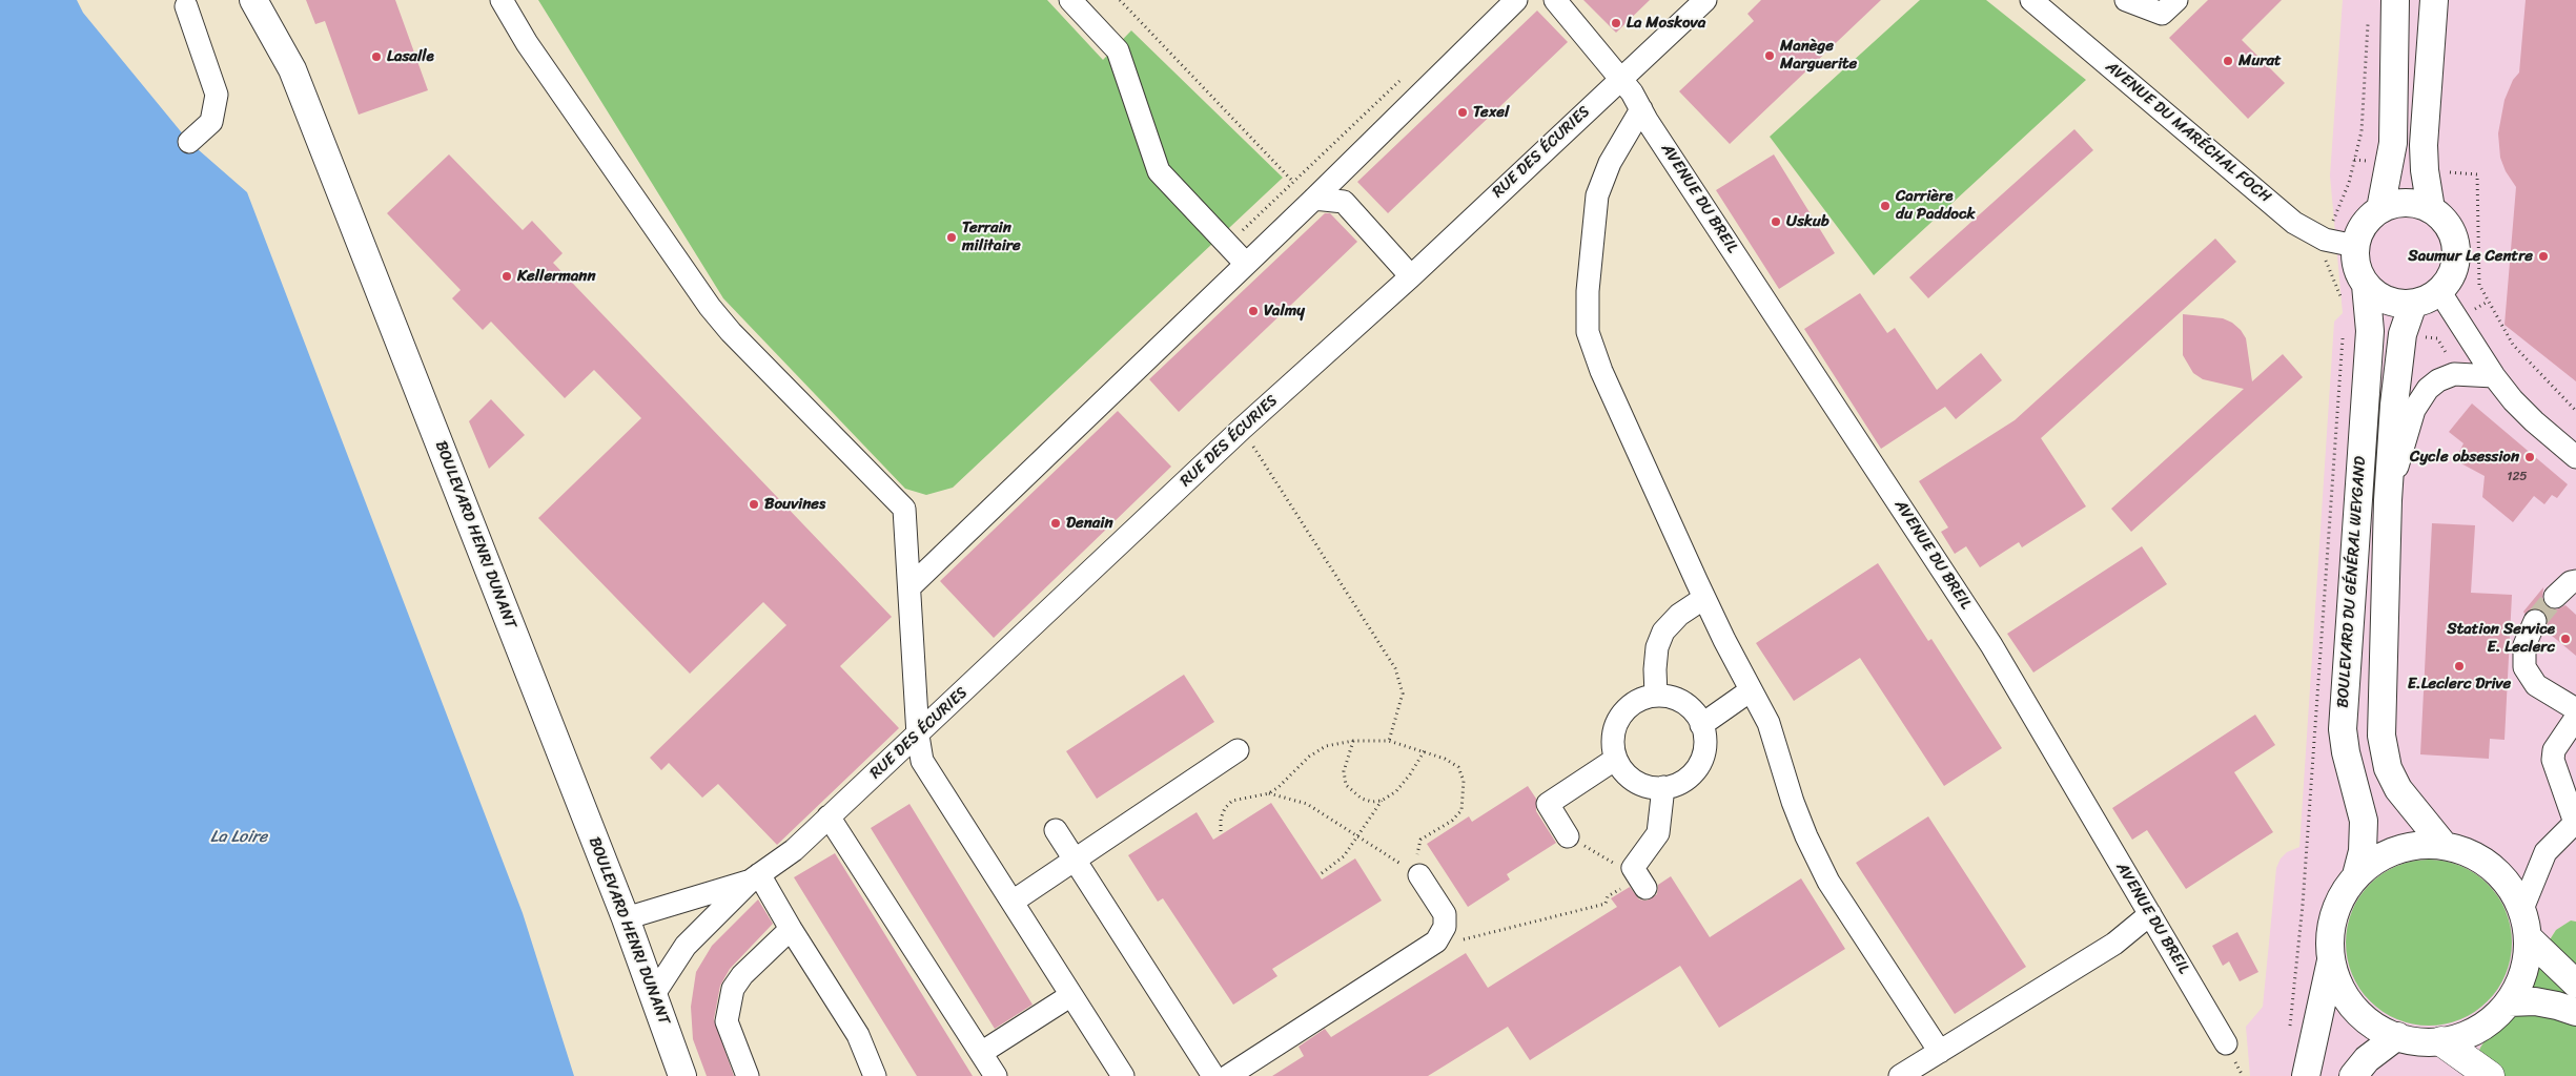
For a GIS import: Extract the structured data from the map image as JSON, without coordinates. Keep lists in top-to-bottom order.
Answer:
{
  "streets": {
    "main road": ["BOULEVARD HENRI DUNANT", "BOULEVARD DU GÉNÉRAL WEYGAND"],
    "street": ["AVENUE DU MARÉCHAL FOCH", "RUE DES ÉCURIES", "AVENUE DU BREIL"]
  },
  "crossings": [
    ["AVENUE DU MARÉCHAL FOCH", "BOULEVARD DU GÉNÉRAL WEYGAND"],
    ["RUE DES ÉCURIES", "AVENUE DU BREIL"],
    ["RUE DES ÉCURIES", "BOULEVARD HENRI DUNANT"]
  ],
  "water": ["La Loire"],
  "places": [
    "La Moskova",
    "Manège Marguerite",
    "Lasalle",
    "Murat",
    "Texel",
    "Carrière du Paddock",
    "Uskub",
    "Terrain militaire",
    "Saumur Le Centre",
    "Kellermann",
    "Valmy",
    "Cycle obsession",
    "Bouvines",
    "Denain",
    "Station Service E. Leclerc",
    "E.Leclerc Drive"
  ],
  "house_numbers": ["125"]
}
